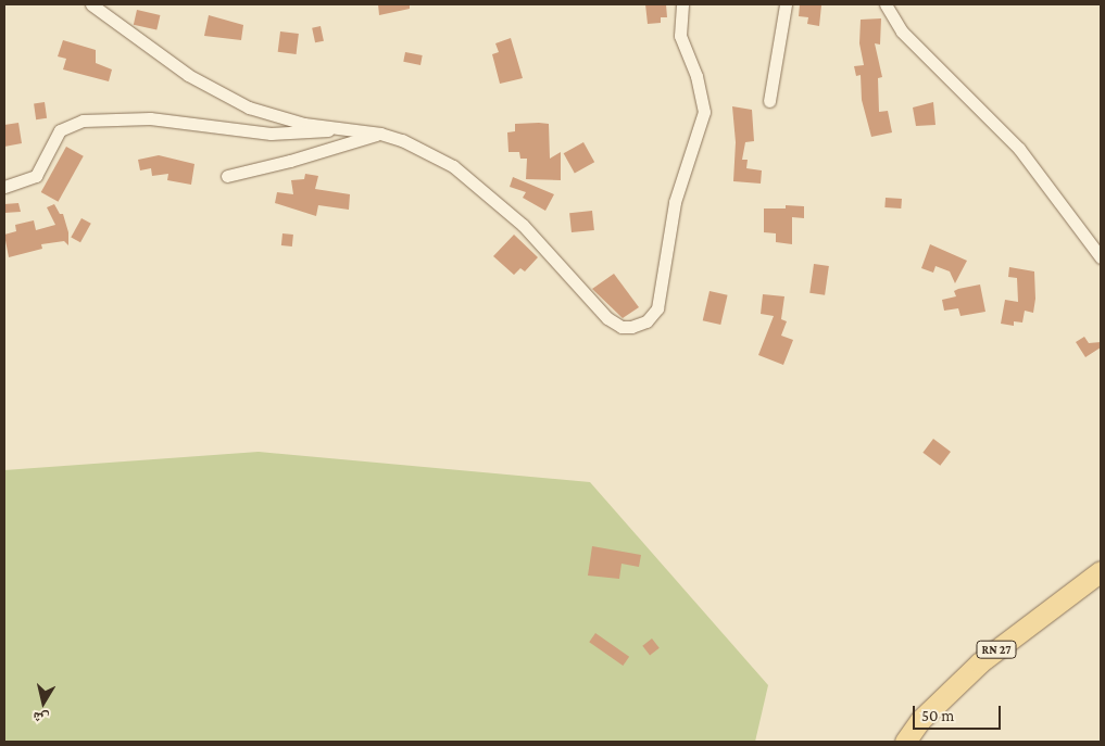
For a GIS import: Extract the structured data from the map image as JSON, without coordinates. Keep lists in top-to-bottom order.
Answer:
{
  "streets": {
    "main road": ["RN 27"]
  },
  "scale_bar": "50 m",
  "north": "bottom"
}
